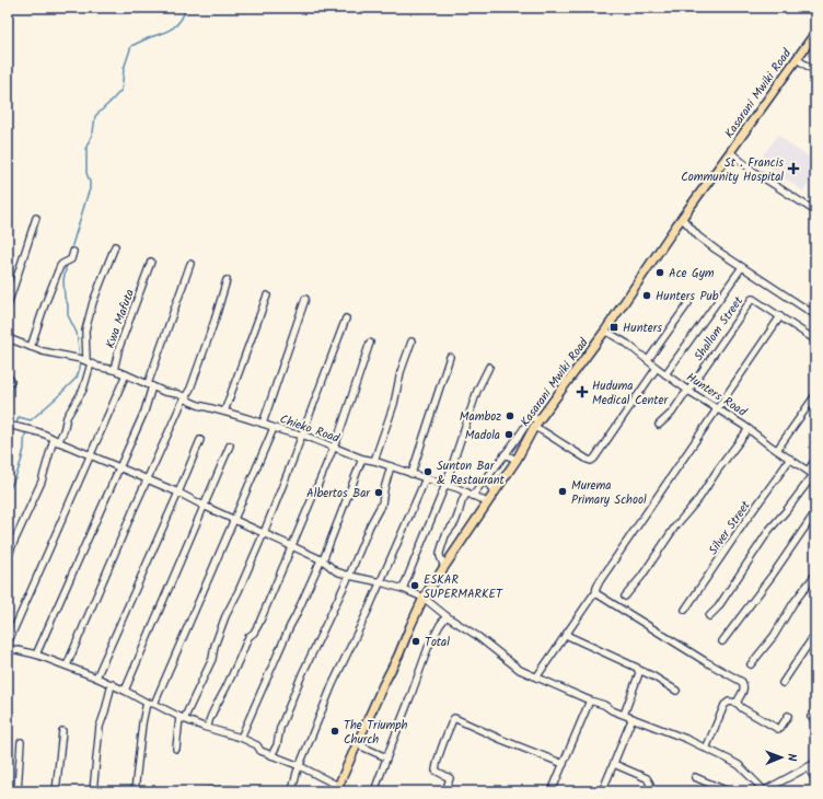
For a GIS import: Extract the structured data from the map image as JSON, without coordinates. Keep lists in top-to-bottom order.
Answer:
{
  "streets": {
    "main road": ["Kasarani Mwiki Road"],
    "street": [
      "Kwa Mafuta",
      "Shallom Street",
      "Hunters Road",
      "Chieko Road",
      "Silver Street"
    ]
  },
  "crossings": [
    ["Kasarani Mwiki Road", "Hunters Road"],
    ["Kasarani Mwiki Road", "Chieko Road"],
    ["Shallom Street", "Hunters Road"],
    ["Hunters Road", "Silver Street"]
  ],
  "places": {
    "health": ["St . Francis Community Hospital", "Huduma Medical Center"],
    "other": [
      "Ace Gym",
      "Hunters Pub",
      "Mamboz",
      "Madola",
      "Sunton Bar & Restaurant",
      "Murema Primary School",
      "Albertos Bar",
      "ESKAR SUPERMARKET",
      "Total",
      "The Triumph Church"
    ],
    "transit": ["Hunters"]
  },
  "north": "right"
}
